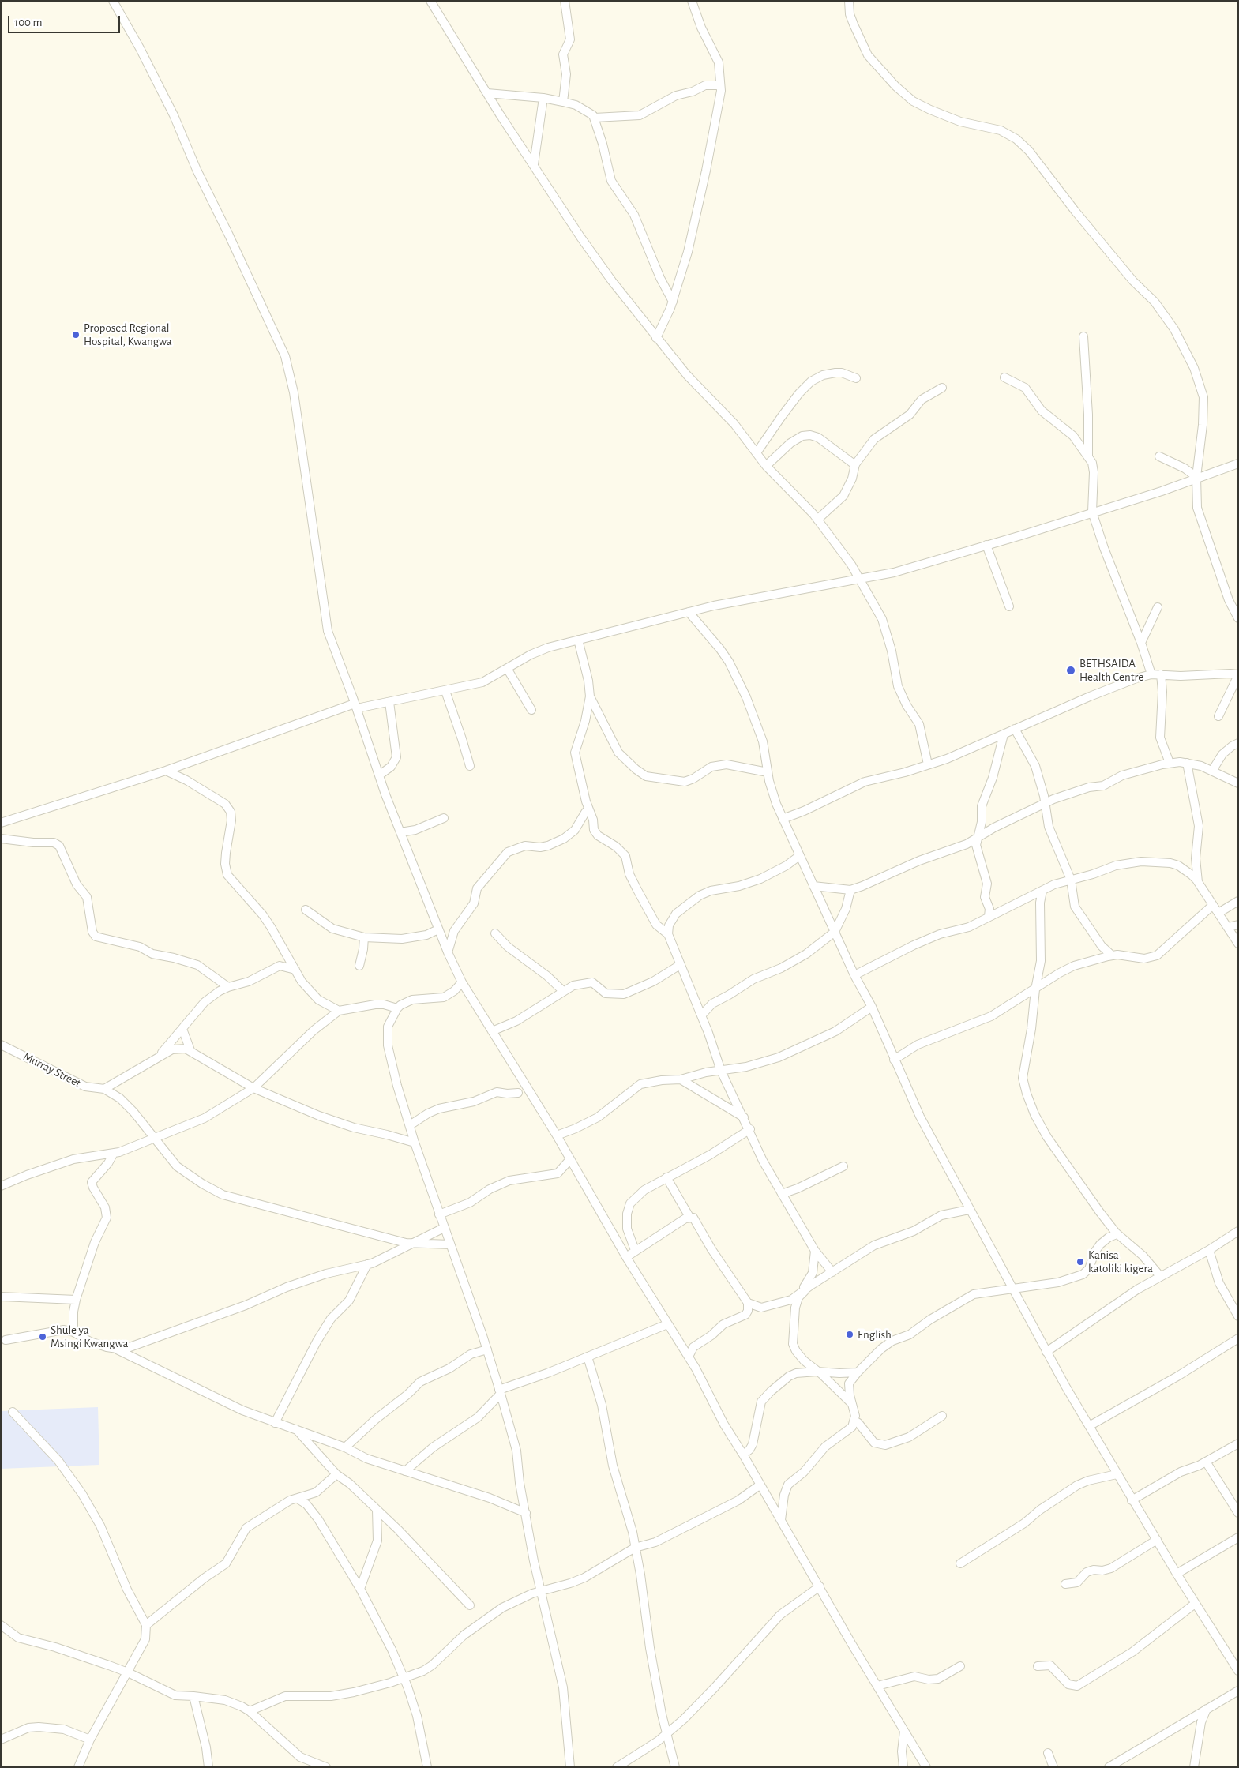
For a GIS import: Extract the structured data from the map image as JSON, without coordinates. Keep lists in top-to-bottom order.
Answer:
{
  "streets": {
    "street": ["Murray Street"]
  },
  "places": [
    "Proposed Regional Hospital, Kwangwa",
    "BETHSAIDA Health Centre",
    "Kanisa katoliki kigera",
    "English",
    "Shule ya Msingi Kwangwa"
  ],
  "scale_bar": "100 m"
}
